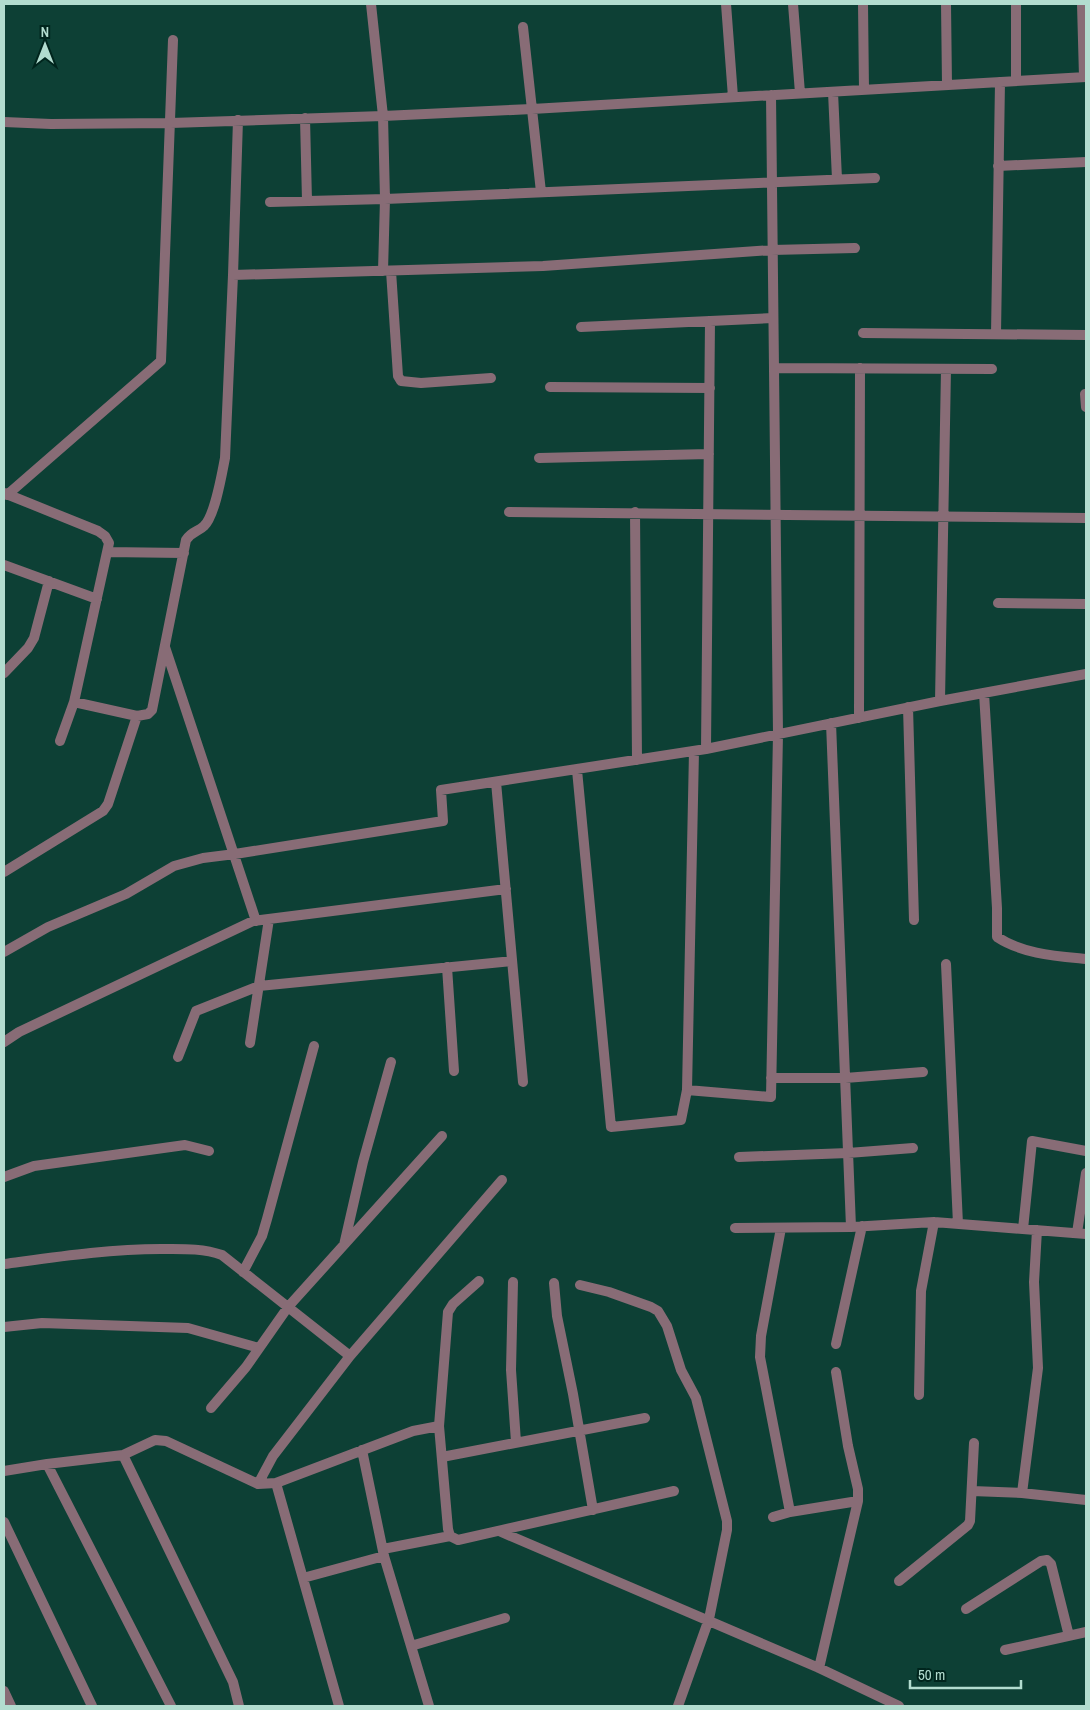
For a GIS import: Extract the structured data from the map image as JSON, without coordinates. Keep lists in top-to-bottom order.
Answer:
{
  "scale_bar": "50 m",
  "north": "top"
}
